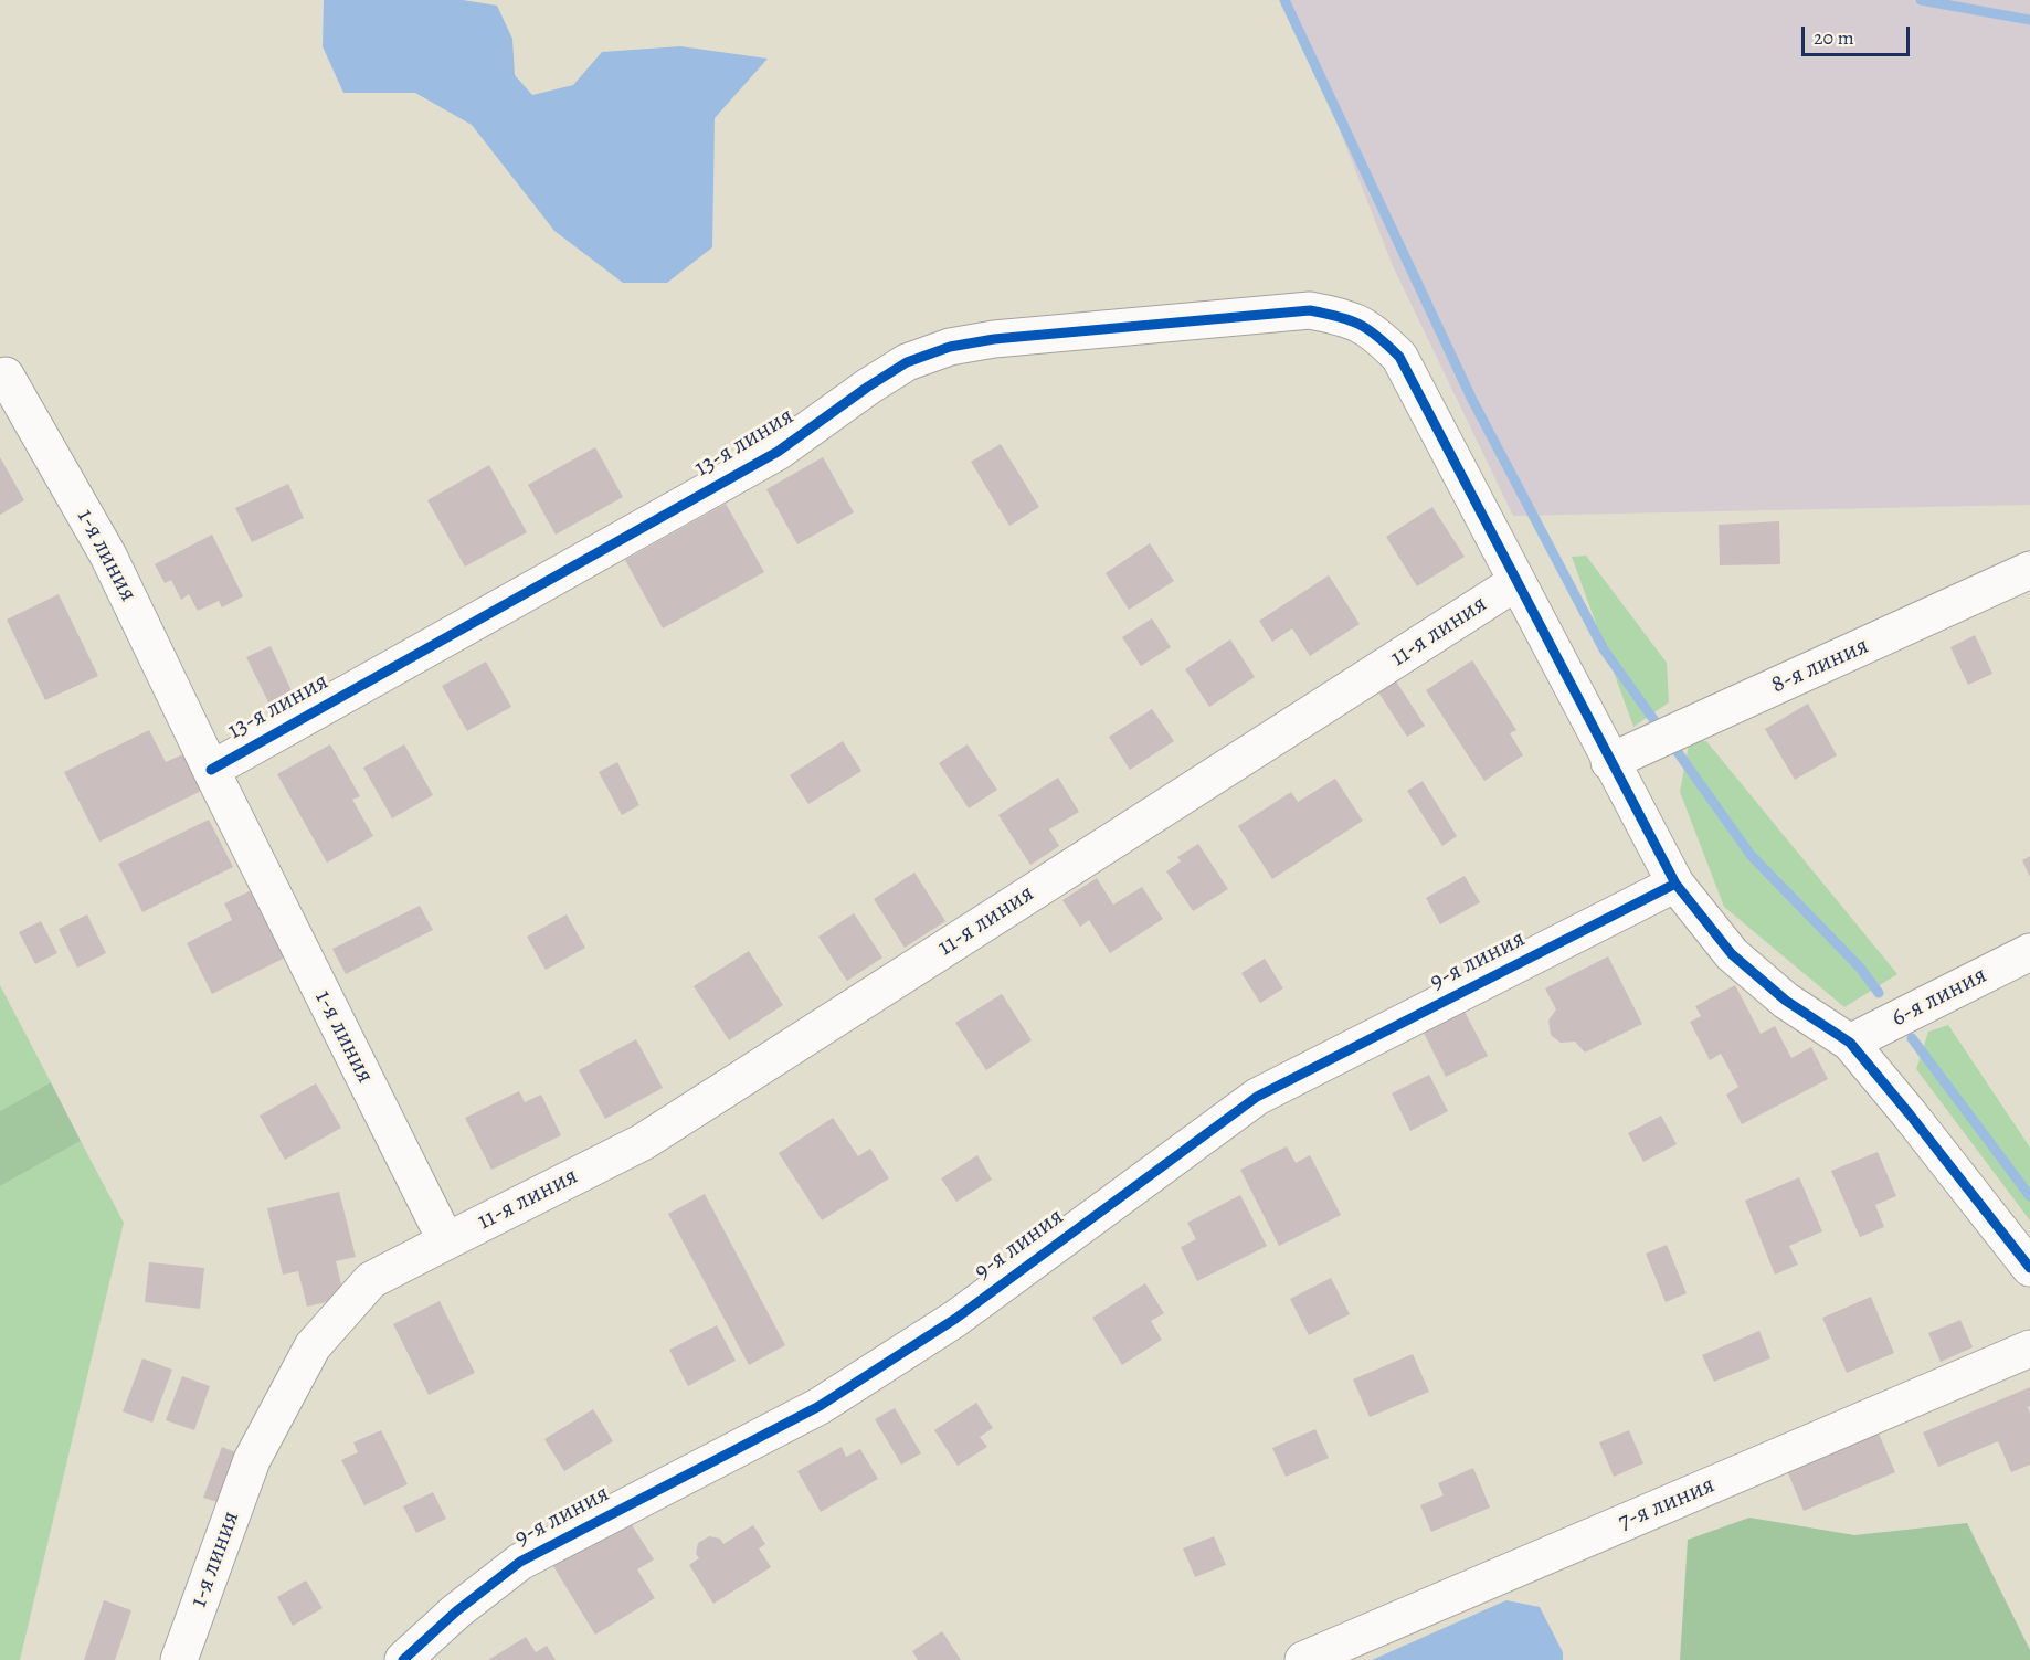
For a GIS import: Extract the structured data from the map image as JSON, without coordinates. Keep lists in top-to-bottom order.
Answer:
{
  "streets": {
    "street": [
      "13-я линия",
      "1-я линия",
      "11-я линия",
      "8-я линия",
      "9-я линия",
      "6-я линия",
      "7-я линия"
    ]
  },
  "crossings": [
    ["13-я линия", "1-я линия"],
    ["13-я линия", "11-я линия"],
    ["13-я линия", "8-я линия"],
    ["13-я линия", "9-я линия"],
    ["13-я линия", "6-я линия"],
    ["1-я линия", "11-я линия"]
  ],
  "scale_bar": "20 m"
}
